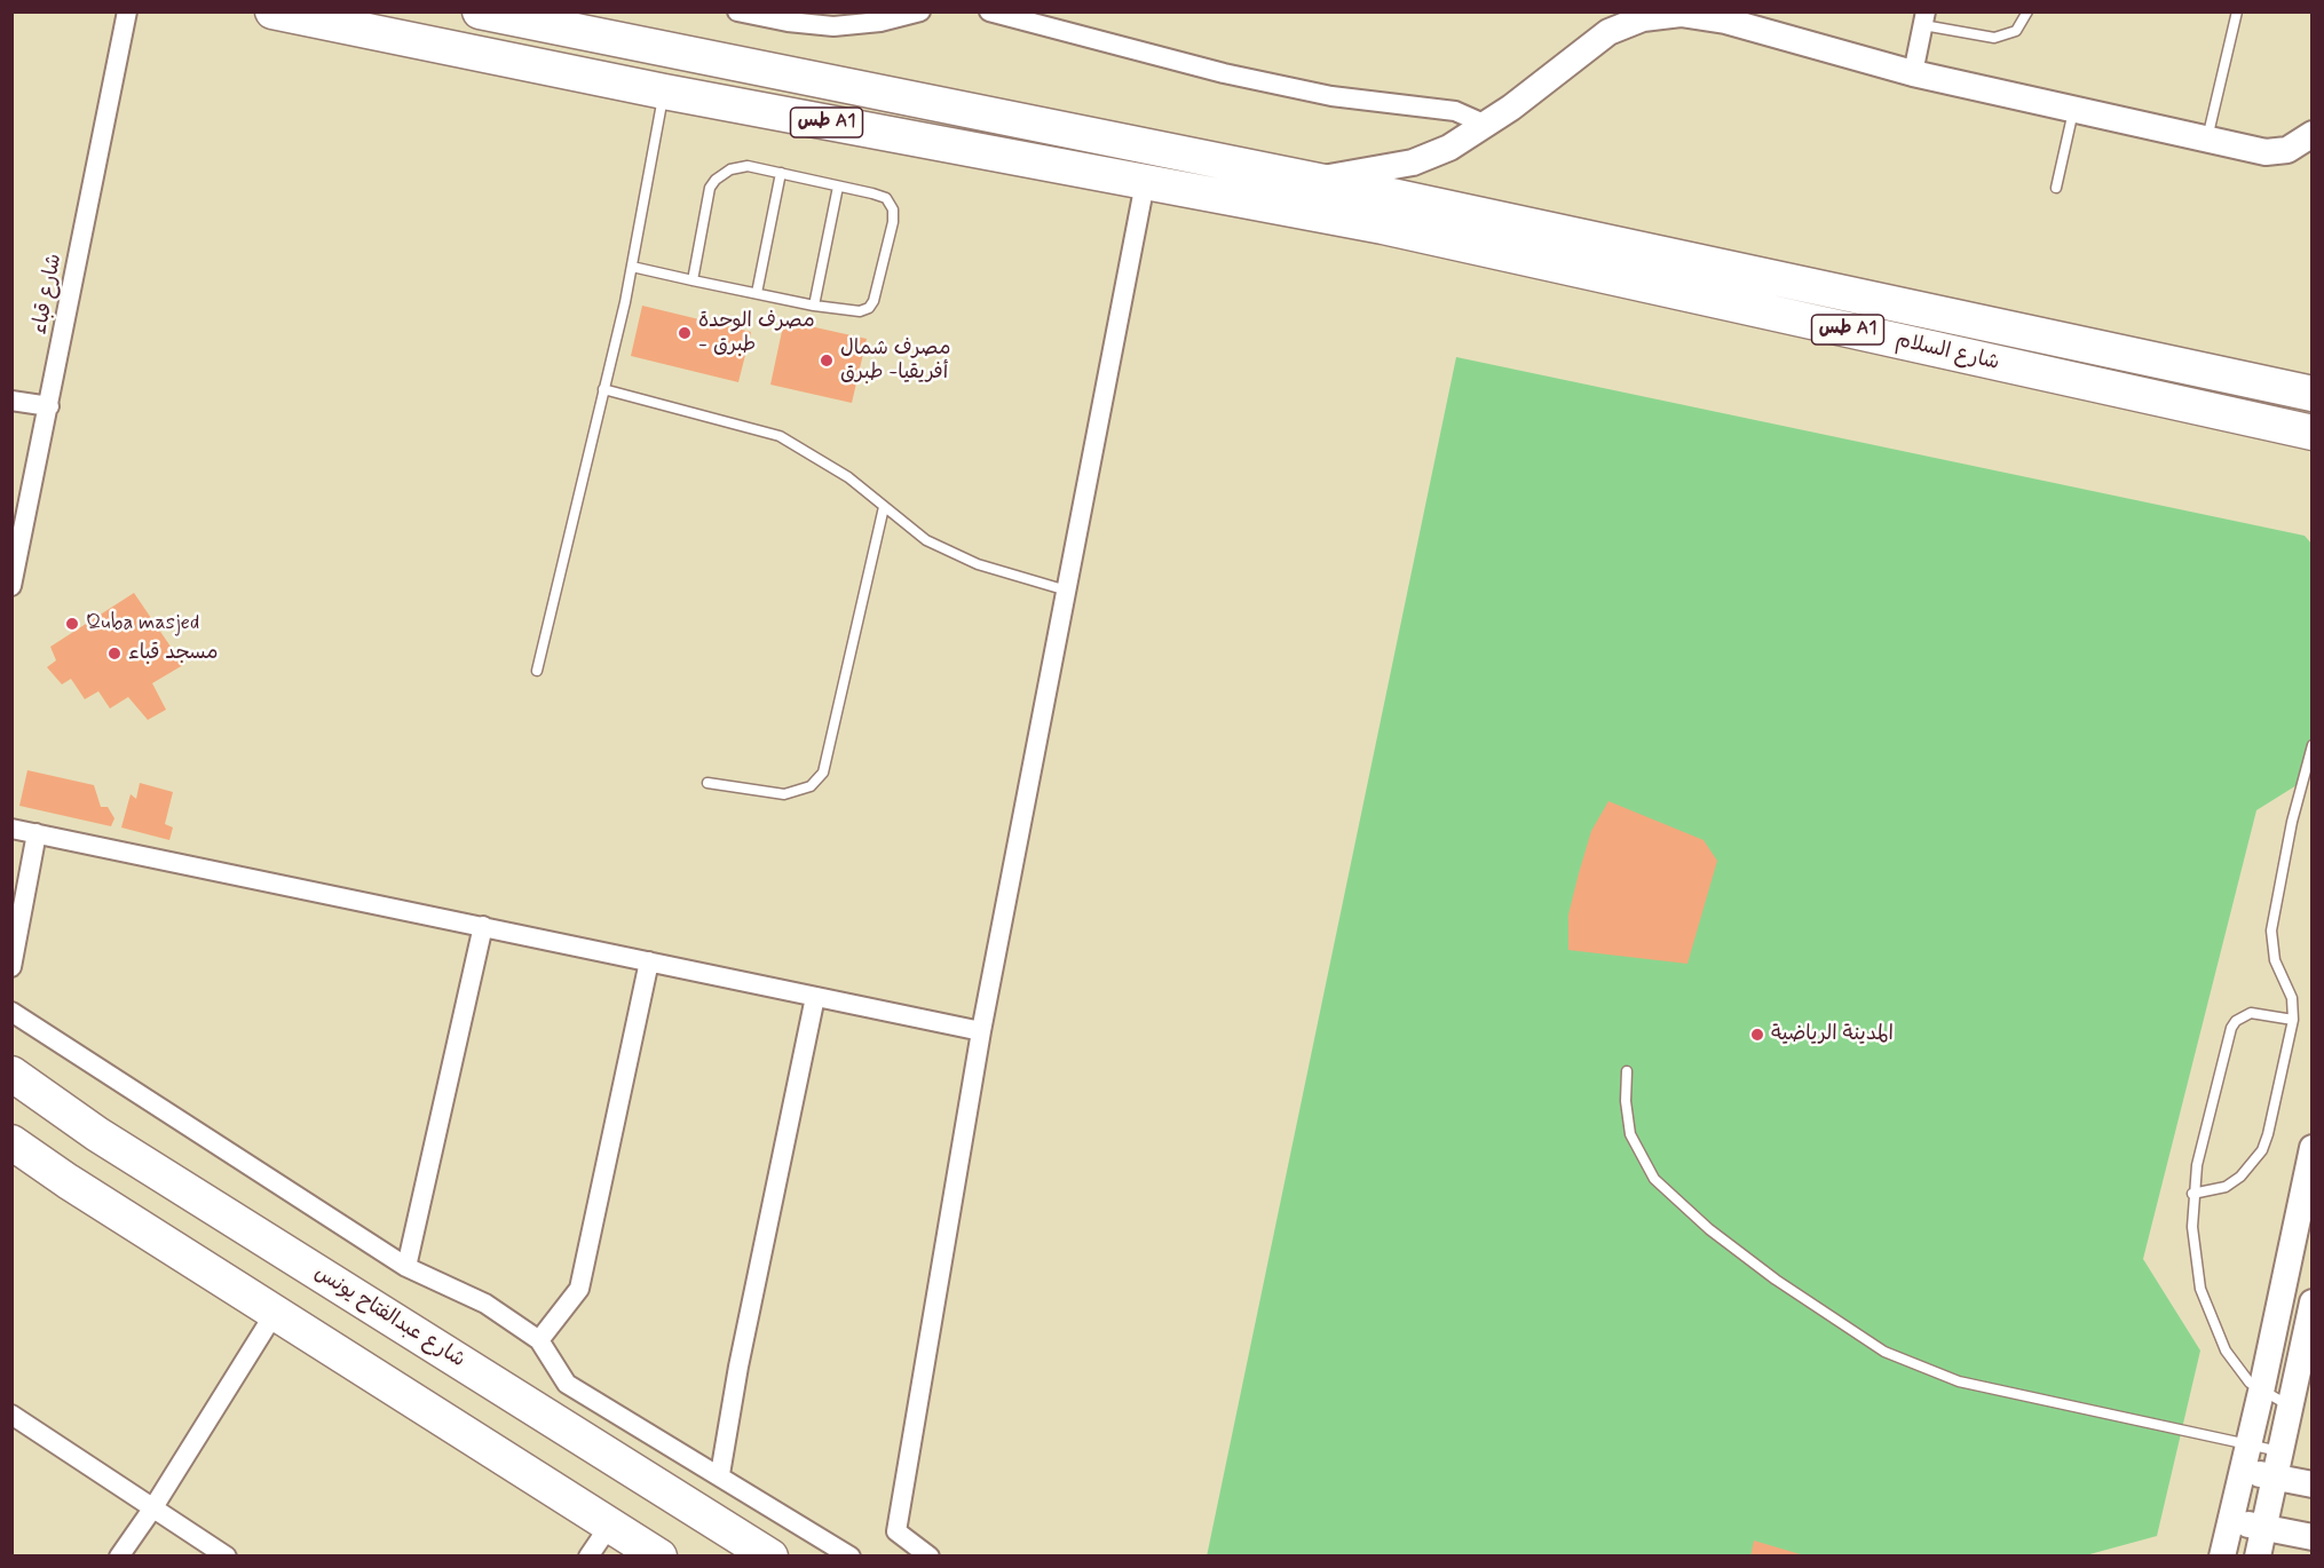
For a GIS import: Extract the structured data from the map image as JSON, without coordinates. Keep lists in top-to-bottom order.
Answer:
{
  "streets": {
    "highway": ["طس A1", "شارع السلام", "شارع عبدالفتاح يونس"],
    "street": ["شارع قباء"]
  },
  "crossings": [
    ["طس A1", "شارع السلام"]
  ],
  "places": [
    "مصرف الوحدة - طبرق",
    "مصرف شمال أفريقيا- طبرق",
    "Quba masjed",
    "مسجد قباء",
    "المدينة الرياضية"
  ]
}
